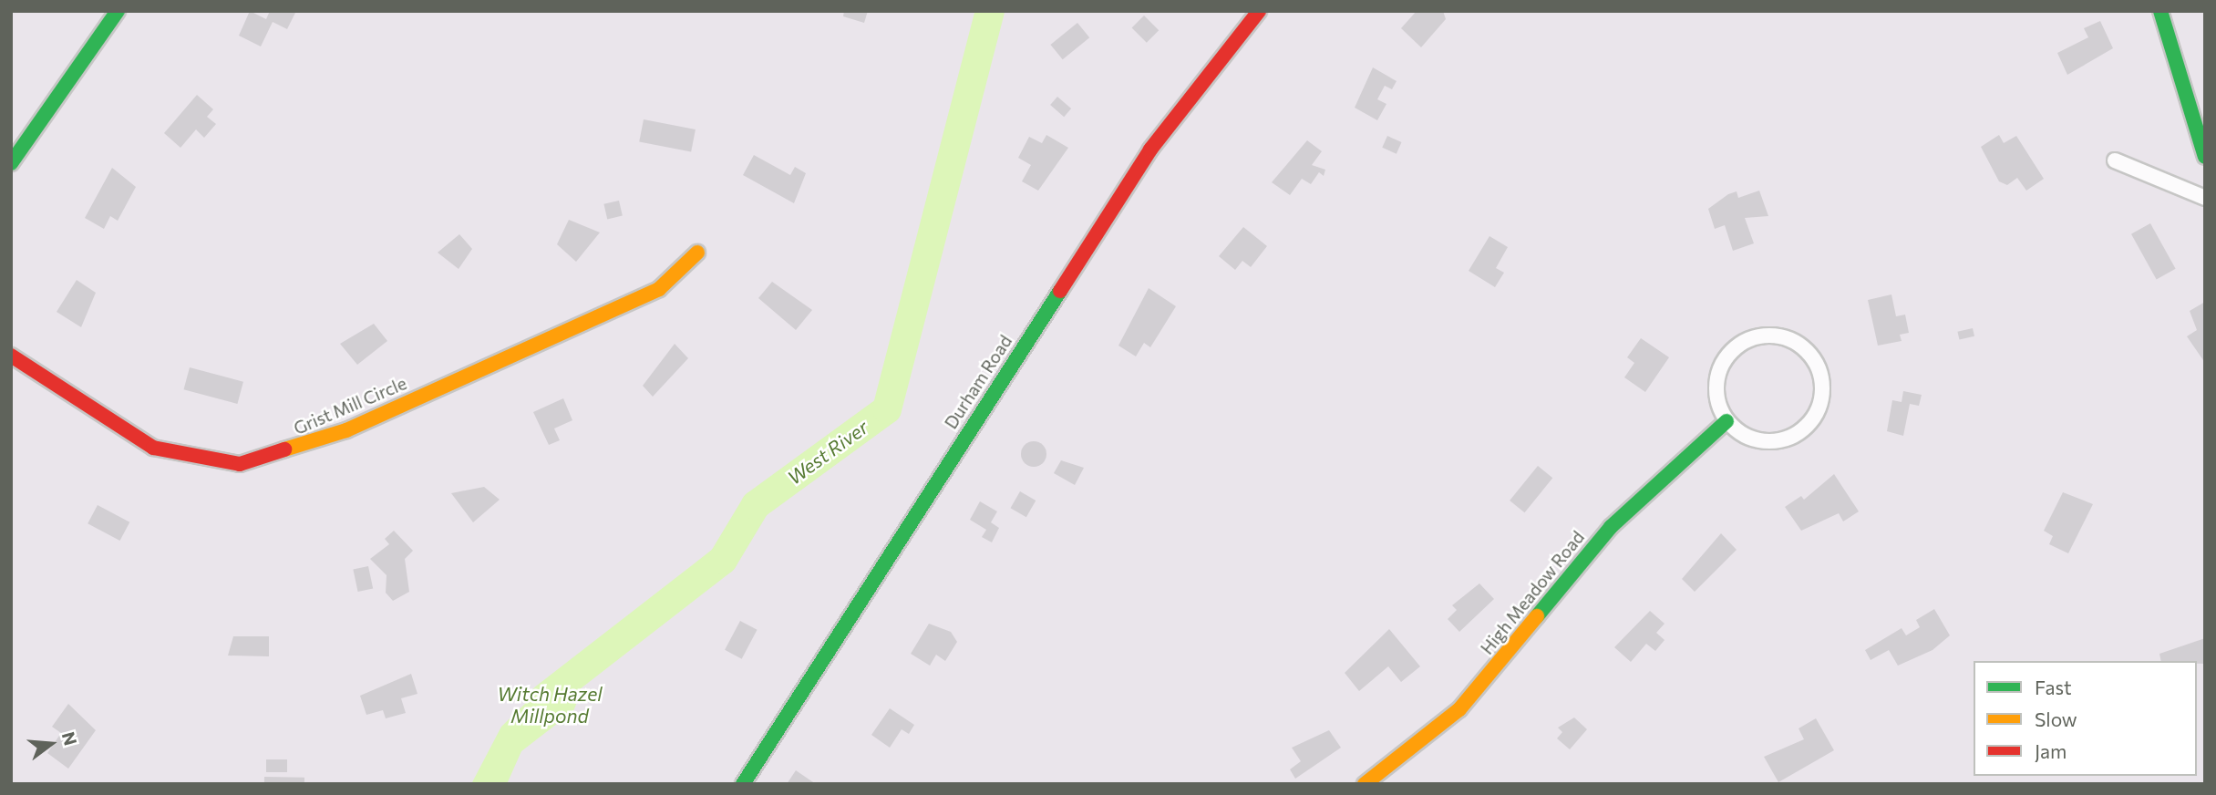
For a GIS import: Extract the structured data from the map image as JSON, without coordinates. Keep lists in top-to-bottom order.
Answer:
{
  "streets": {
    "street": ["Durham Road", "Grist Mill Circle", "High Meadow Road"]
  },
  "water": ["West River", "Witch Hazel Millpond"],
  "legend": ["Fast", "Slow", "Jam"],
  "north": "right"
}
